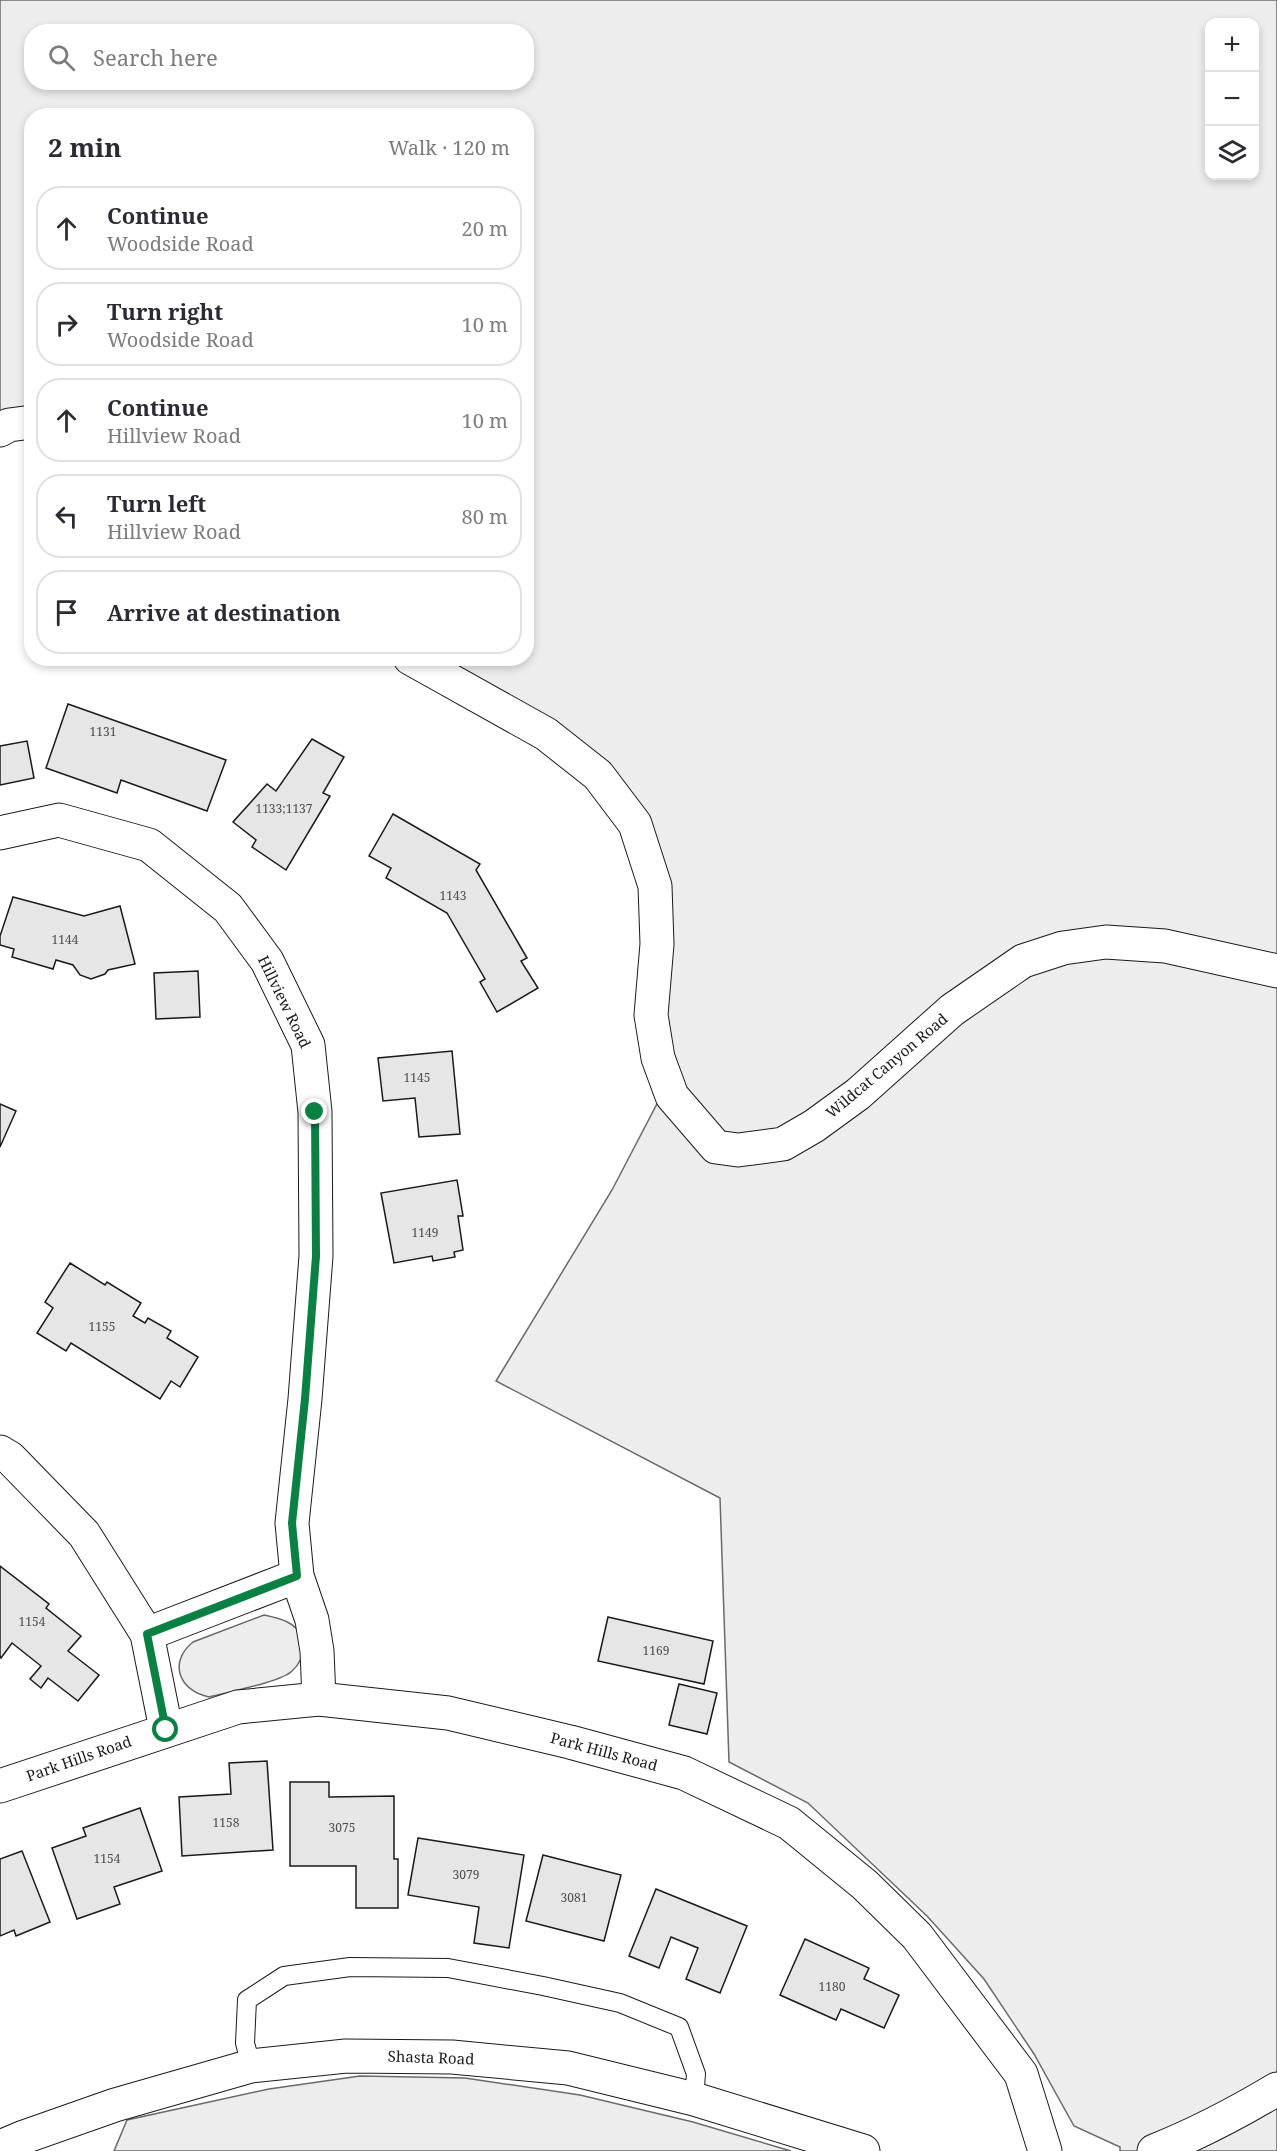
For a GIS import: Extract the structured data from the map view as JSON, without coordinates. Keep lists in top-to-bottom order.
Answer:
{
  "streets": {
    "street": [
      "Hillview Road",
      "Wildcat Canyon Road",
      "Park Hills Road",
      "Shasta Road"
    ]
  },
  "crossings": [
    ["Hillview Road", "Park Hills Road"]
  ],
  "house_numbers": [
    "1131",
    "1133;1137",
    "1143",
    "1144",
    "1145",
    "1149",
    "1155",
    "1154",
    "1169",
    "1158",
    "3075",
    "1154",
    "3079",
    "3081",
    "1180"
  ],
  "page": {
    "map_buttons": ["+", "−"],
    "search": "Search here",
    "heading": ["2 min", "Walk · 120 m"],
    "list": [
      ["Continue", "Woodside Road", "20 m"],
      ["Turn right", "Woodside Road", "10 m"],
      ["Continue", "Hillview Road", "10 m"],
      ["Turn left", "Hillview Road", "80 m"],
      "Arrive at destination"
    ]
  }
}
